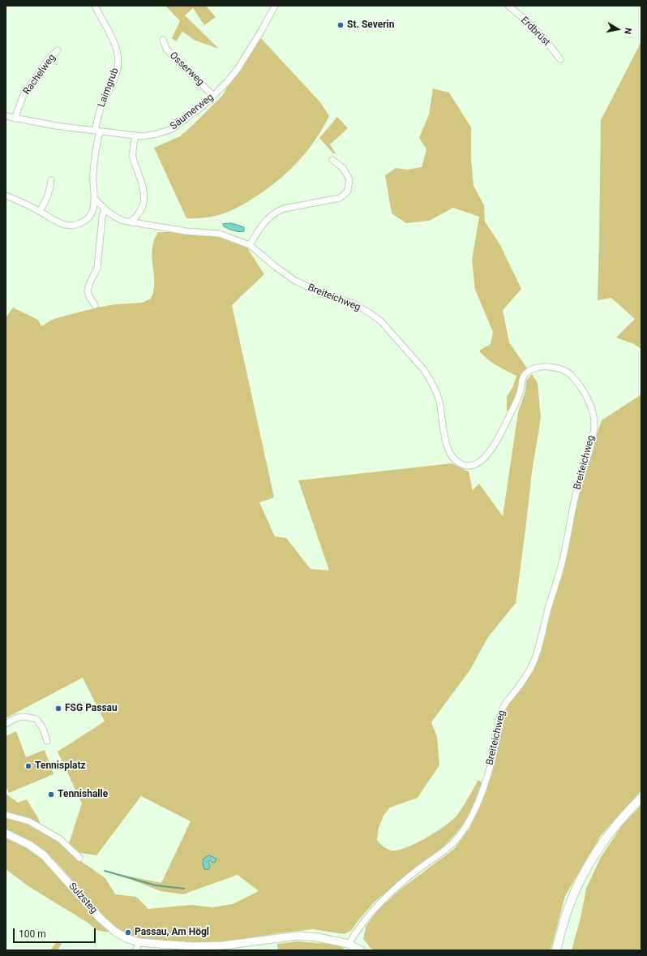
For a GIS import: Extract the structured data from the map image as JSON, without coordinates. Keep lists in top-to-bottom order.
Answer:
{
  "streets": {
    "street": [
      "Erdbrüst",
      "Osserweg",
      "Rachelweg",
      "Laimgrub",
      "Säumerweg",
      "Breiteichweg",
      "Sulzsteg"
    ]
  },
  "crossings": [
    ["Osserweg", "Säumerweg"],
    ["Rachelweg", "Säumerweg"],
    ["Laimgrub", "Säumerweg"],
    ["Laimgrub", "Breiteichweg"],
    ["Breiteichweg", "Sulzsteg"]
  ],
  "places": [
    "St. Severin",
    "FSG Passau",
    "Tennisplatz",
    "Tennishalle",
    "Passau, Am Högl"
  ],
  "scale_bar": "100 m",
  "north": "right"
}
